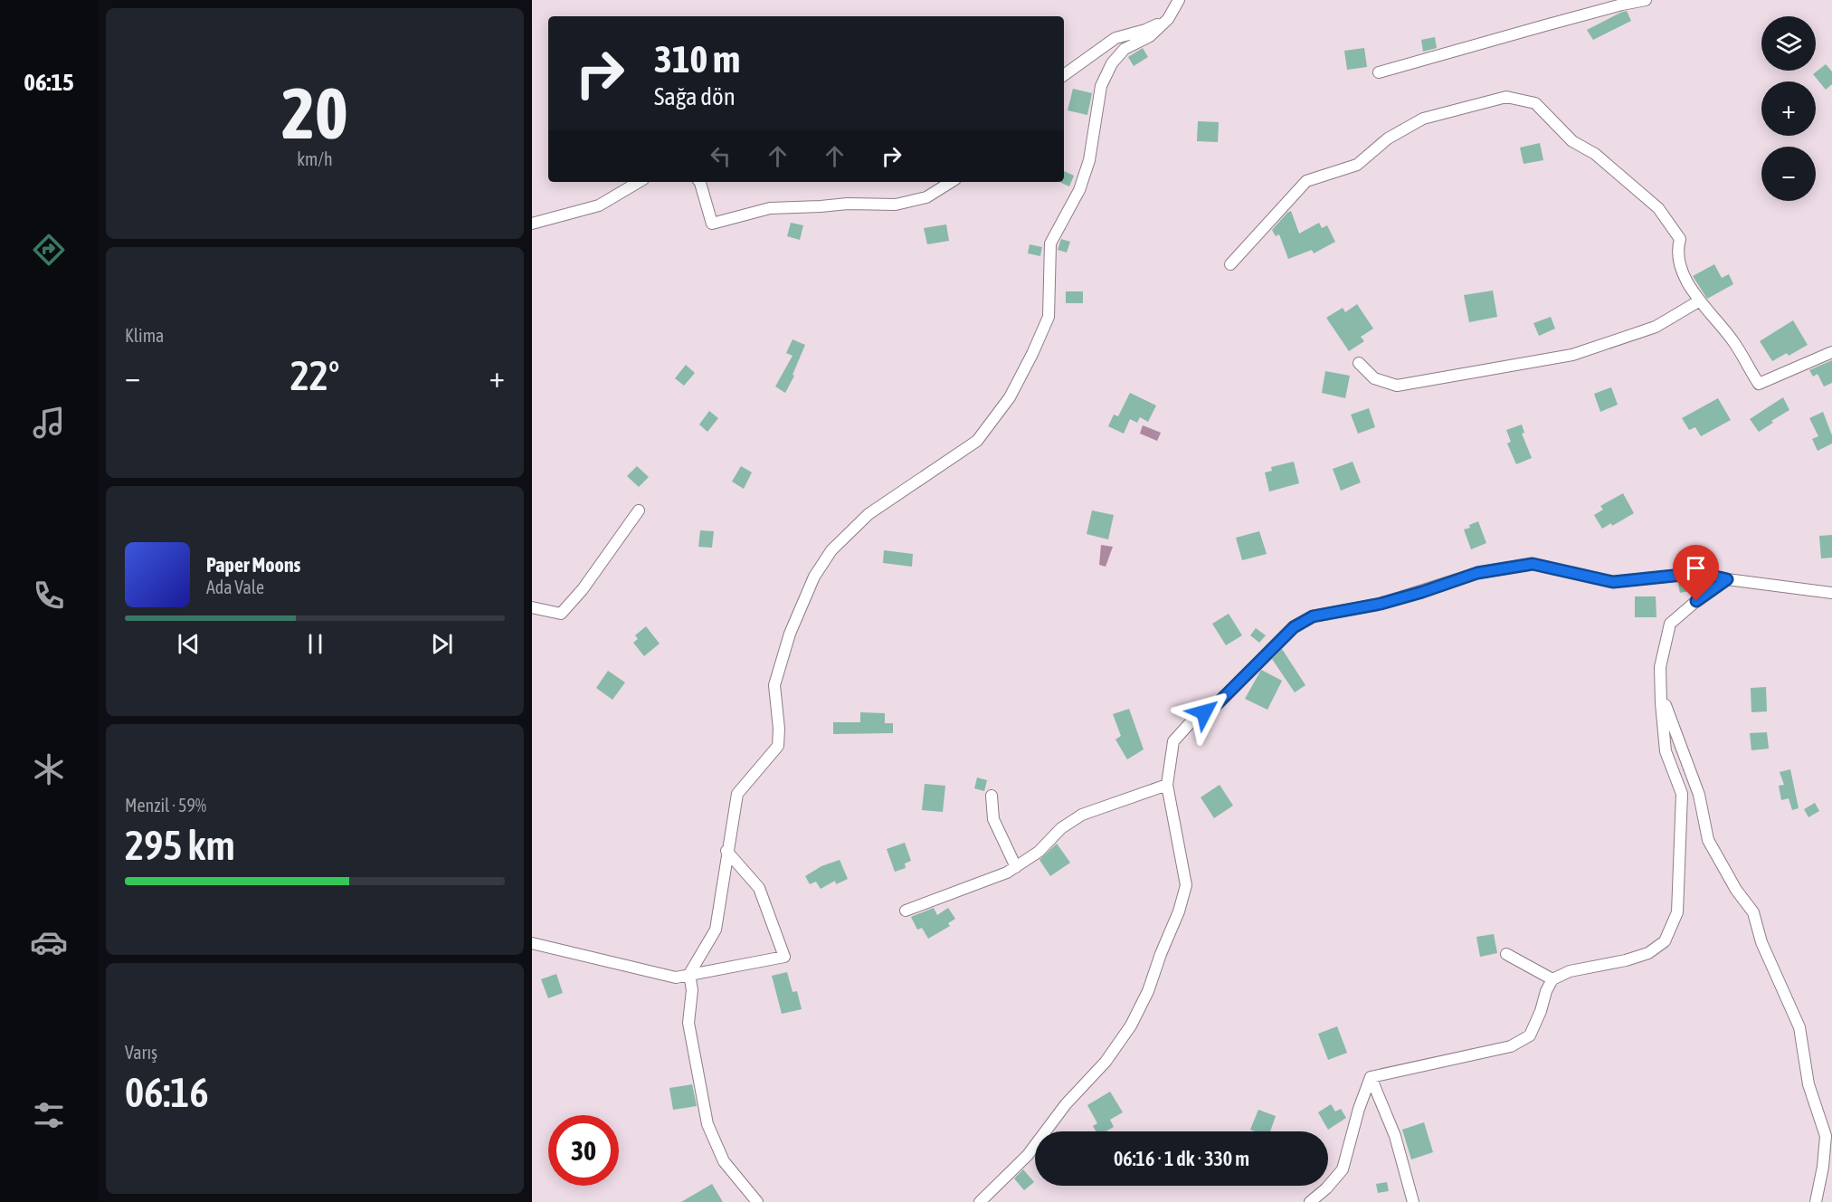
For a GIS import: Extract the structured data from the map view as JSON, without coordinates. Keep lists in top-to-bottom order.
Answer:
{
  "page": {
    "tabs": "06:15",
    "tile": [
      ["20", "km/h"],
      "Klima",
      ["Menzil · 59%", "295 km"],
      ["Varış", "06:16"]
    ],
    "map_buttons": ["+", "−"],
    "turn": ["310 m", "Sağa dön"],
    "heat": ["−", "22°", "+"],
    "song": ["Paper Moons", "Ada Vale"],
    "limit": "30",
    "trip": "06:16 · 1 dk · 330 m"
  }
}
